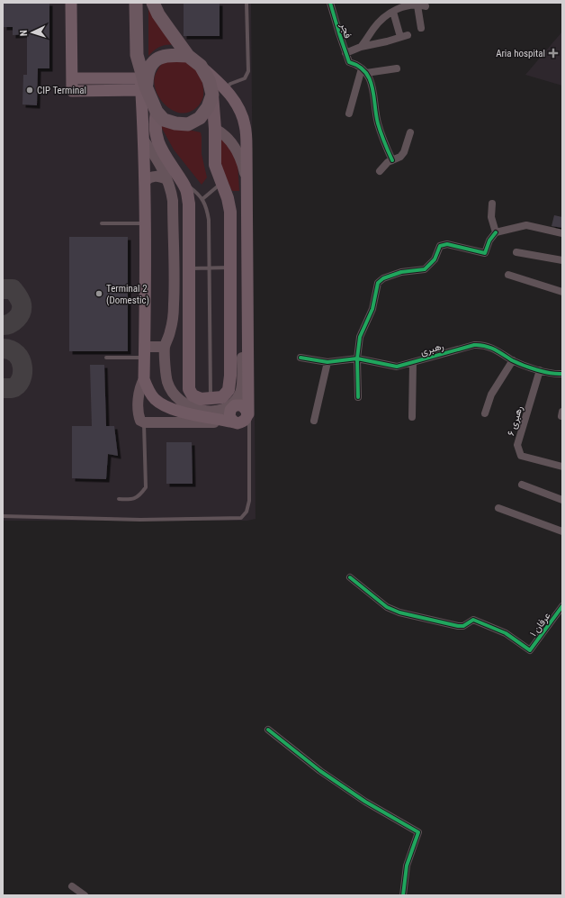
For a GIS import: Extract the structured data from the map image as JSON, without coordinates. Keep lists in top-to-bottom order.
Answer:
{
  "streets": {
    "street": [
      "فجر",
      "رهبری",
      "رهبری ۶",
      "عرفان ۱"
    ]
  },
  "crossings": [
    ["رهبری", "رهبری ۶"]
  ],
  "places": {
    "health": ["Aria hospital"],
    "other": ["CIP Terminal", "Terminal 2 (Domestic)"]
  },
  "north": "left"
}
